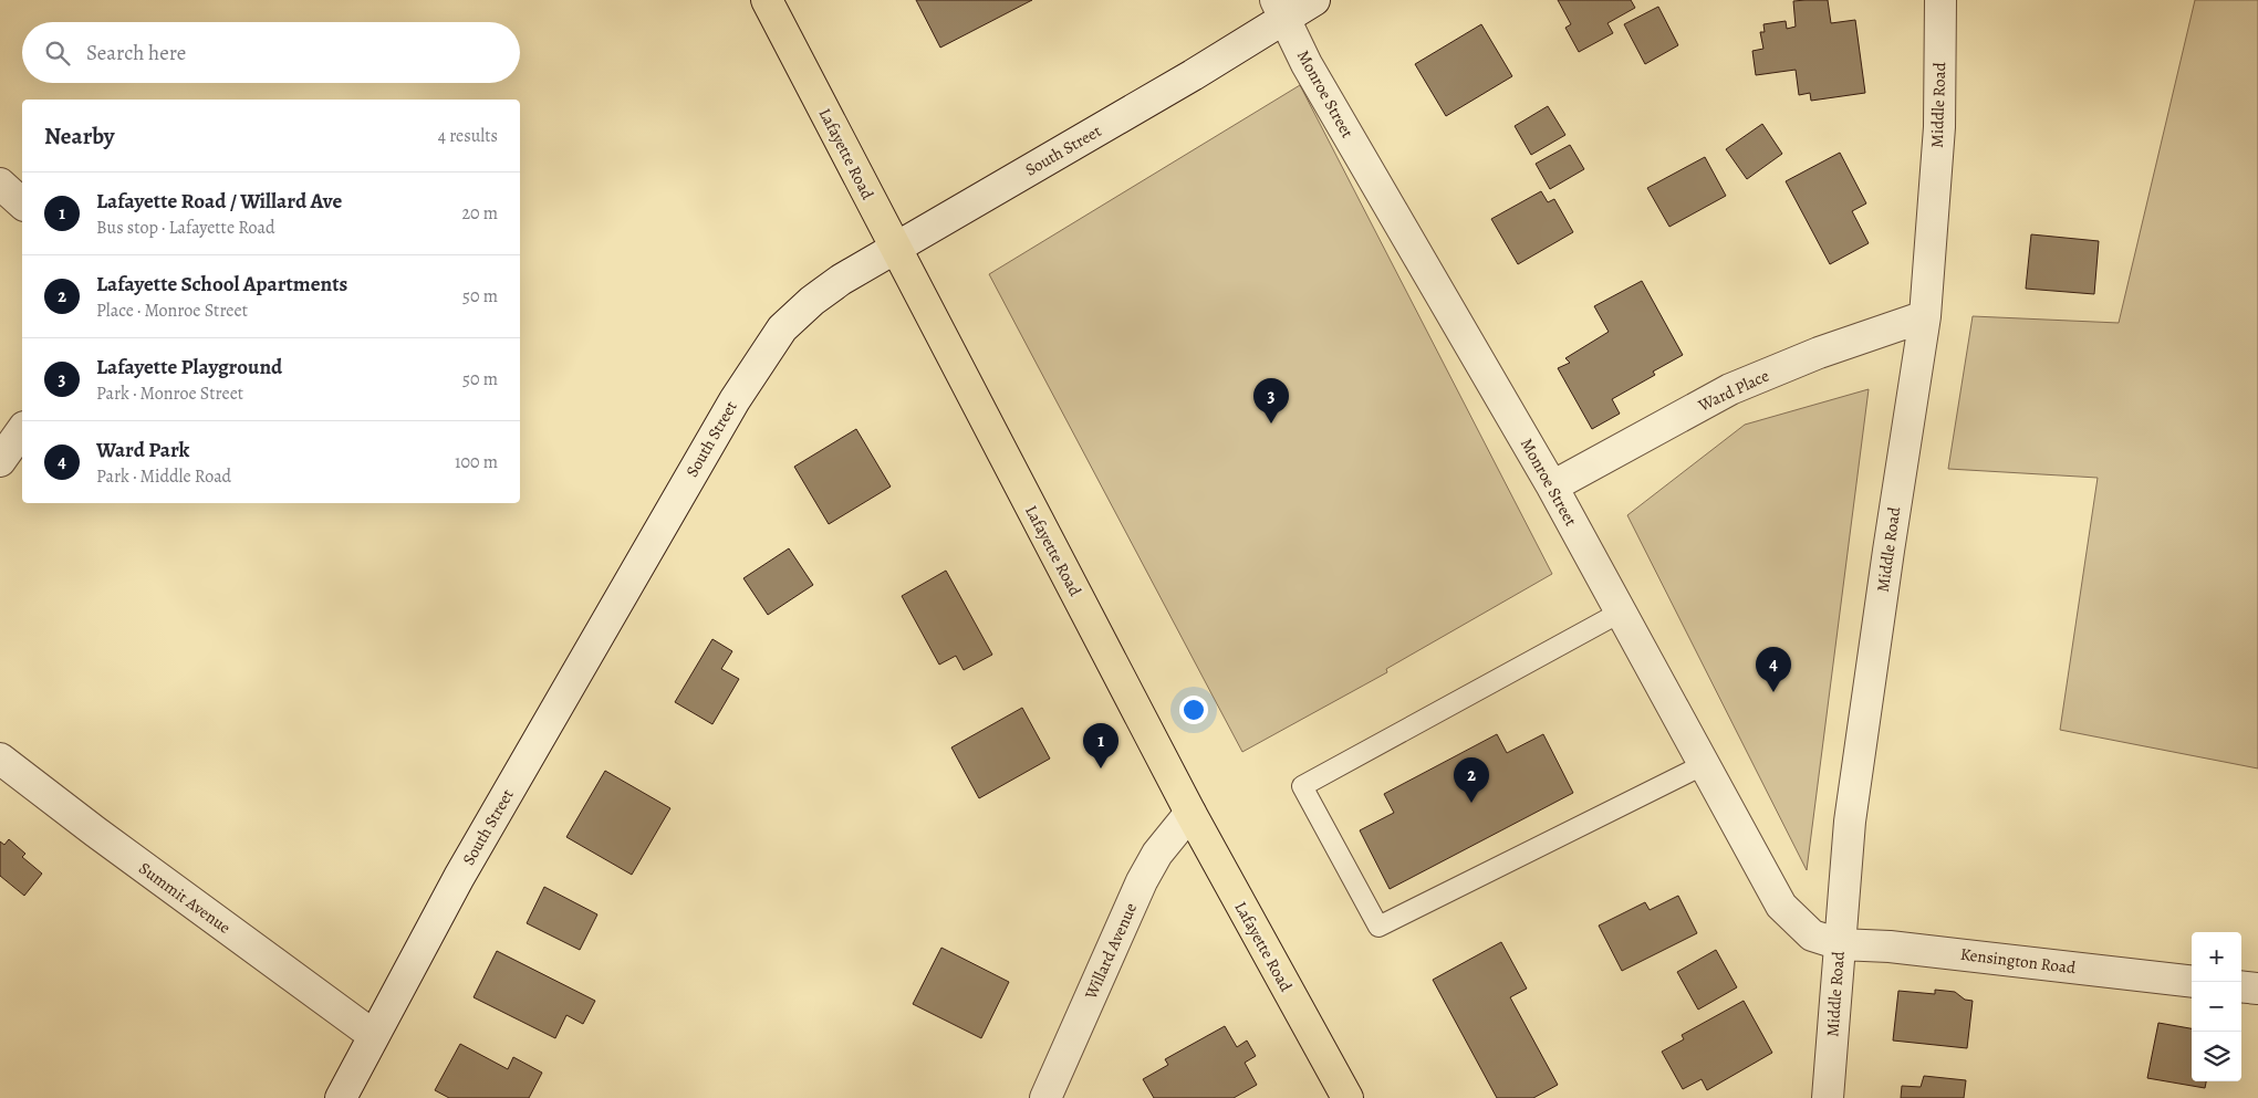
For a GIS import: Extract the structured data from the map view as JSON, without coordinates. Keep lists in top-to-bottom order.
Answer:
{
  "streets": {
    "main road": ["Lafayette Road"],
    "street": [
      "Monroe Street",
      "Middle Road",
      "South Street",
      "Ward Place",
      "Summit Avenue",
      "Willard Avenue",
      "Kensington Road"
    ]
  },
  "crossings": [
    ["Monroe Street", "Middle Road"],
    ["Monroe Street", "South Street"],
    ["Monroe Street", "Ward Place"],
    ["Monroe Street", "Kensington Road"],
    ["Middle Road", "Ward Place"],
    ["Middle Road", "Kensington Road"],
    ["South Street", "Lafayette Road"],
    ["South Street", "Summit Avenue"],
    ["Lafayette Road", "Willard Avenue"]
  ],
  "page": {
    "search": "Search here",
    "heading": ["Nearby", "4 results"],
    "list": [
      {
        "mark": "1",
        "name": "Lafayette Road / Willard Ave",
        "note": "Bus stop · Lafayette Road",
        "value": "20 m"
      },
      {
        "mark": "2",
        "name": "Lafayette School Apartments",
        "note": "Place · Monroe Street",
        "value": "50 m"
      },
      {
        "mark": "3",
        "name": "Lafayette Playground",
        "note": "Park · Monroe Street",
        "value": "50 m"
      },
      {
        "mark": "4",
        "name": "Ward Park",
        "note": "Park · Middle Road",
        "value": "100 m"
      }
    ],
    "pins": [
      "3",
      "4",
      "1",
      "2"
    ],
    "map_buttons": ["+", "−"]
  }
}
